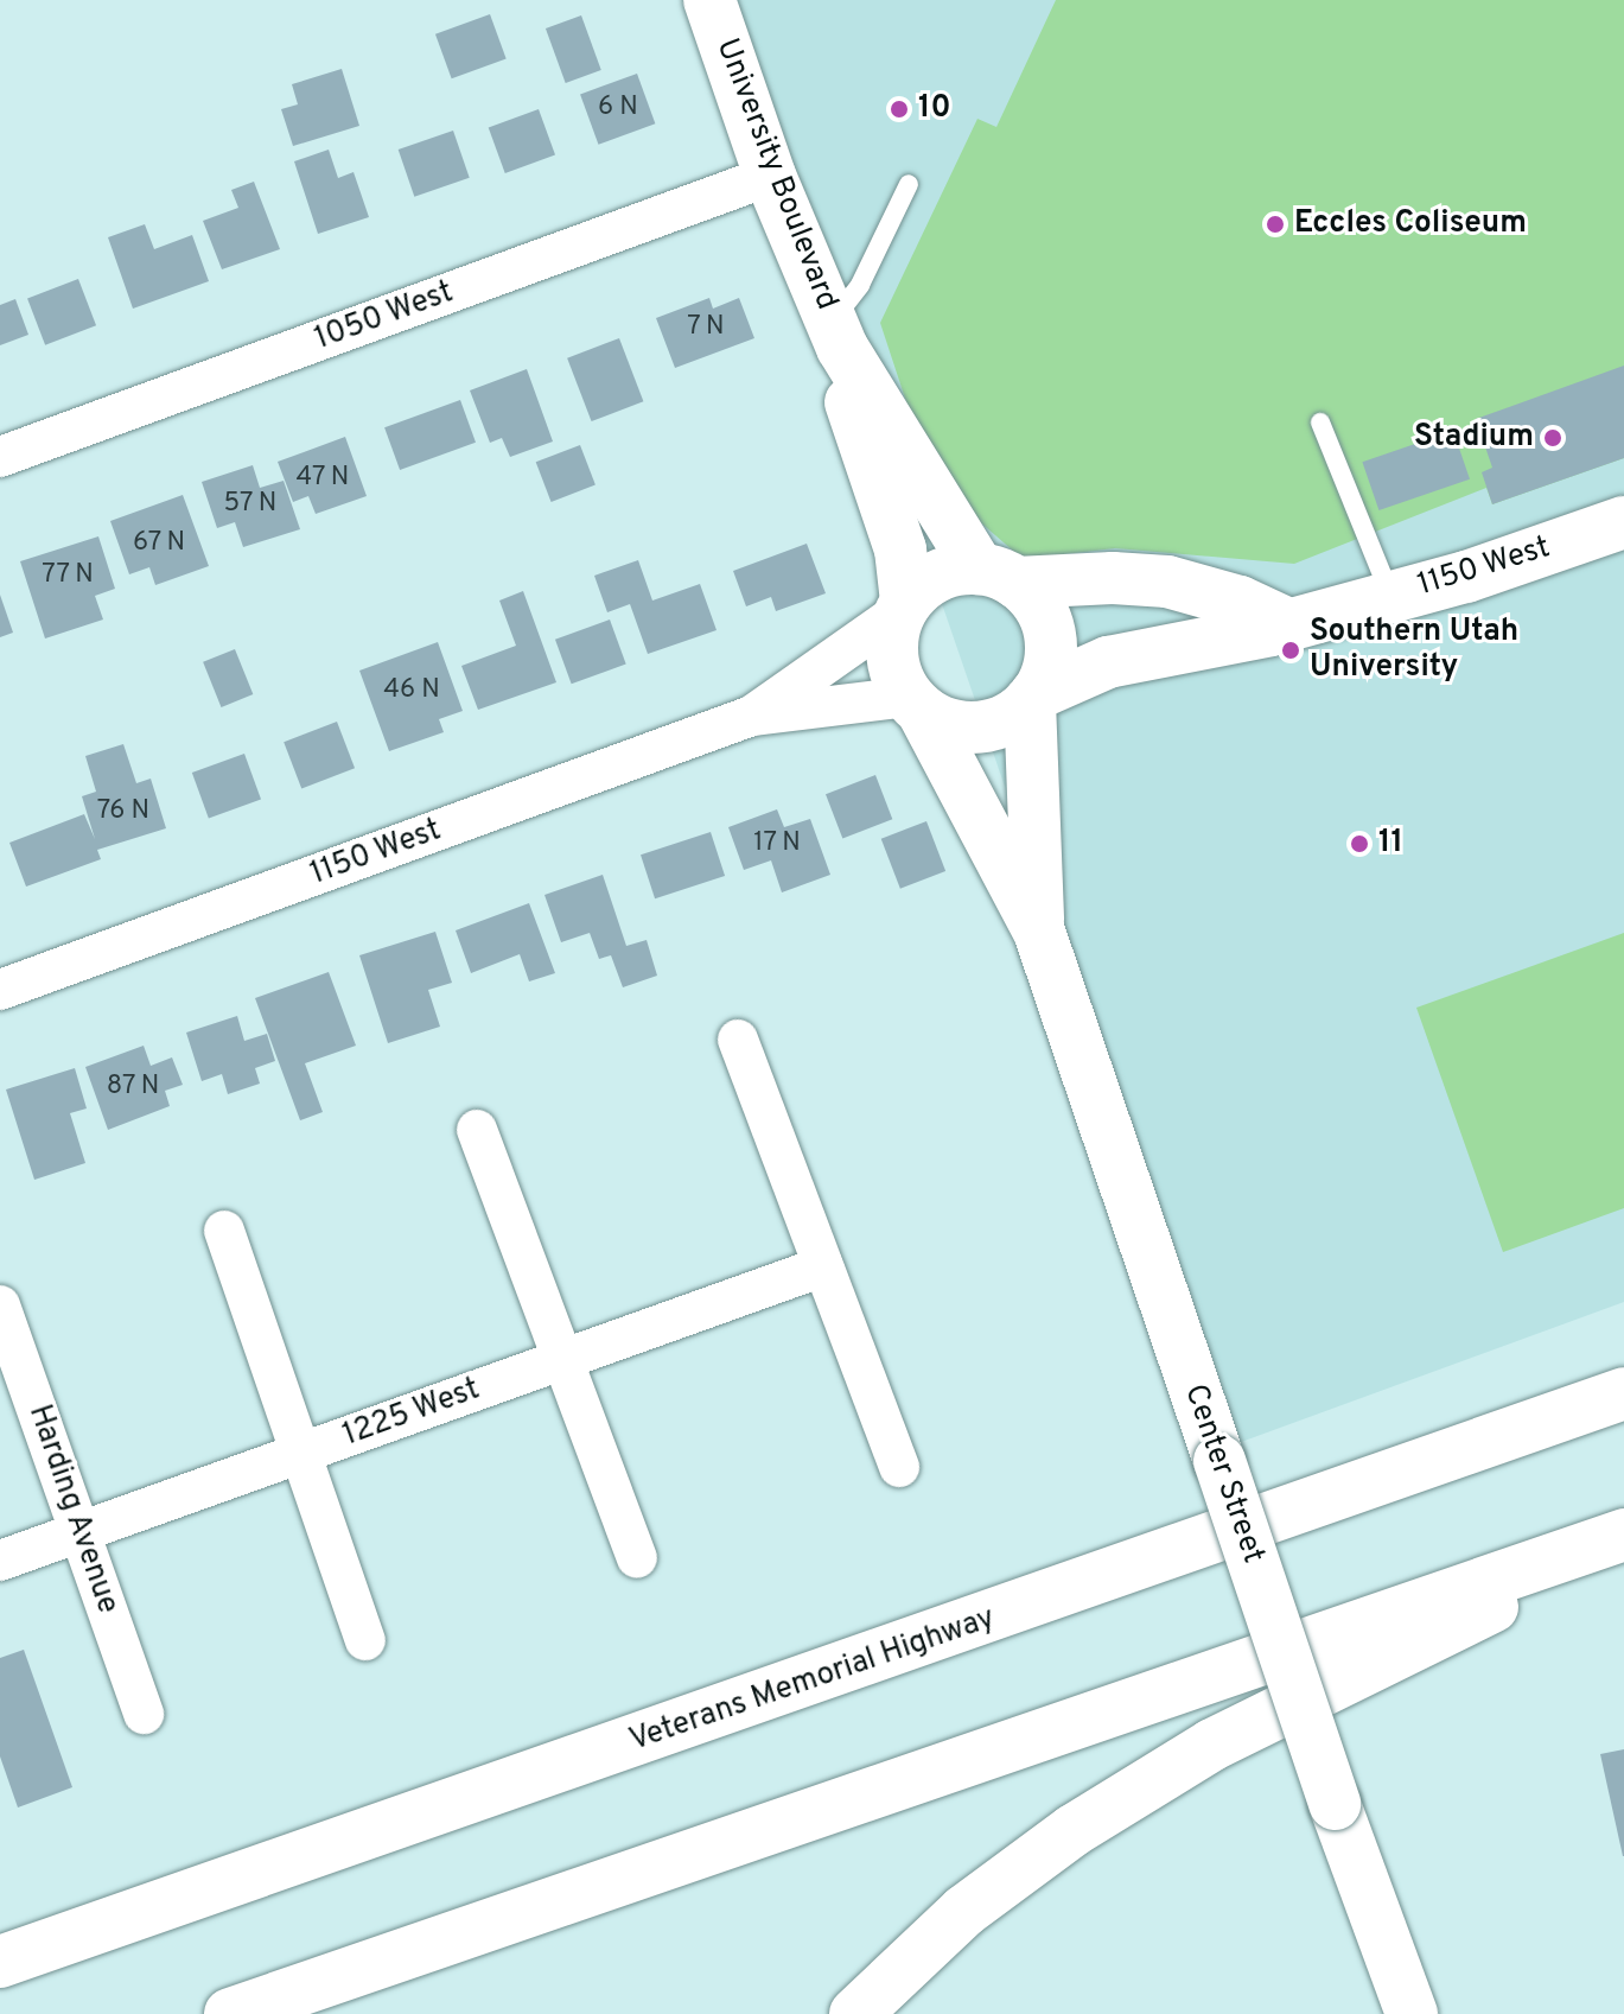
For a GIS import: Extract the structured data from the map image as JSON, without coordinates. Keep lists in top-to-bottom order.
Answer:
{
  "streets": {
    "main road": [
      "University Boulevard",
      "1150 West",
      "Center Street",
      "Veterans Memorial Highway"
    ],
    "street": ["1050 West", "1225 West", "Harding Avenue"]
  },
  "crossings": [
    ["University Boulevard", "1050 West"],
    ["University Boulevard", "1150 West"],
    ["University Boulevard", "Center Street"],
    ["1150 West", "Center Street"],
    ["1225 West", "Harding Avenue"]
  ],
  "places": [
    "10",
    "Eccles Coliseum",
    "Stadium",
    "Southern Utah University",
    "11"
  ],
  "house_numbers": [
    "6 N",
    "7 N",
    "47 N",
    "57 N",
    "67 N",
    "77 N",
    "46 N",
    "76 N",
    "17 N",
    "87 N"
  ]
}
